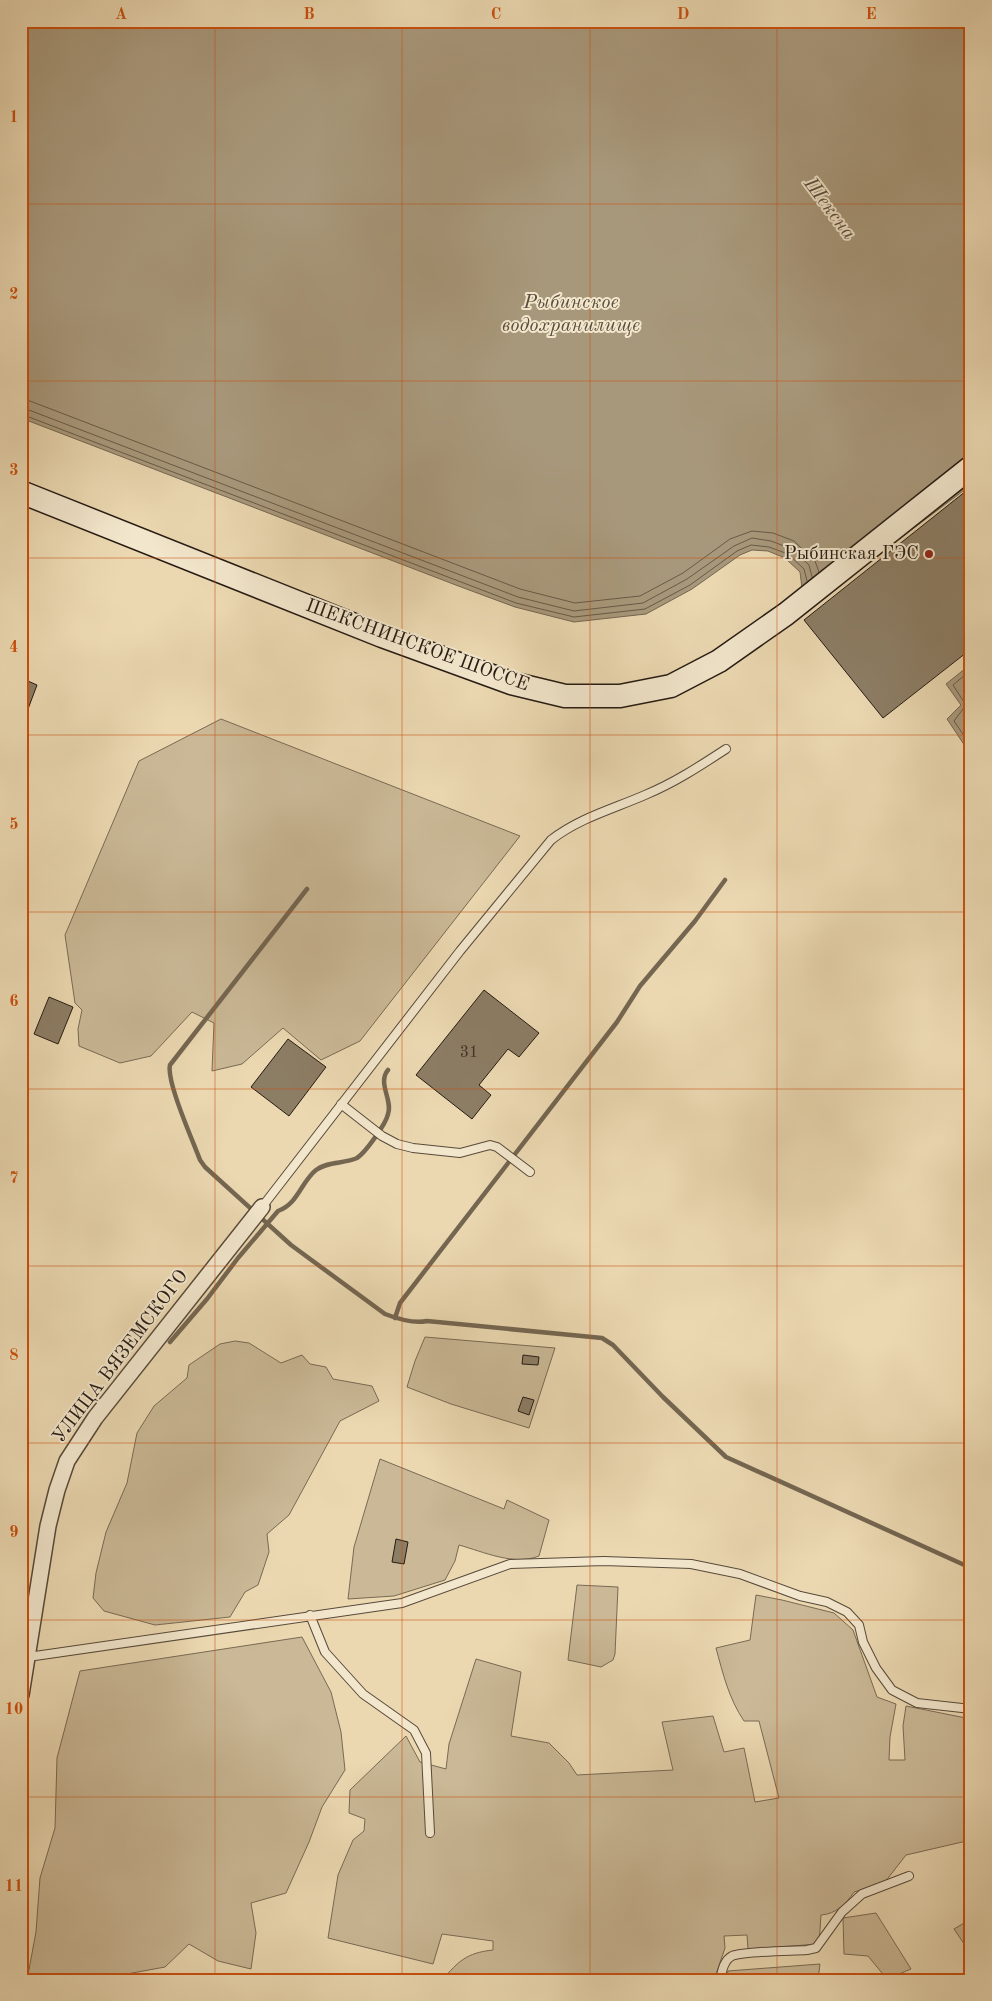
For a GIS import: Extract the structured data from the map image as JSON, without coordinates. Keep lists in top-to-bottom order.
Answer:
{
  "streets": {
    "main road": ["ШЕКСНИНСКОЕ ШОССЕ"],
    "street": ["УЛИЦА ВЯЗЕМСКОГО"]
  },
  "water": ["Шексна", "Рыбинское водохранилище"],
  "places": ["Рыбинская ГЭС"],
  "house_numbers": ["31"],
  "grid": {
    "columns": [
      "A",
      "B",
      "C",
      "D",
      "E"
    ],
    "rows": [
      "1",
      "2",
      "3",
      "4",
      "5",
      "6",
      "7",
      "8",
      "9",
      "10",
      "11"
    ]
  }
}
